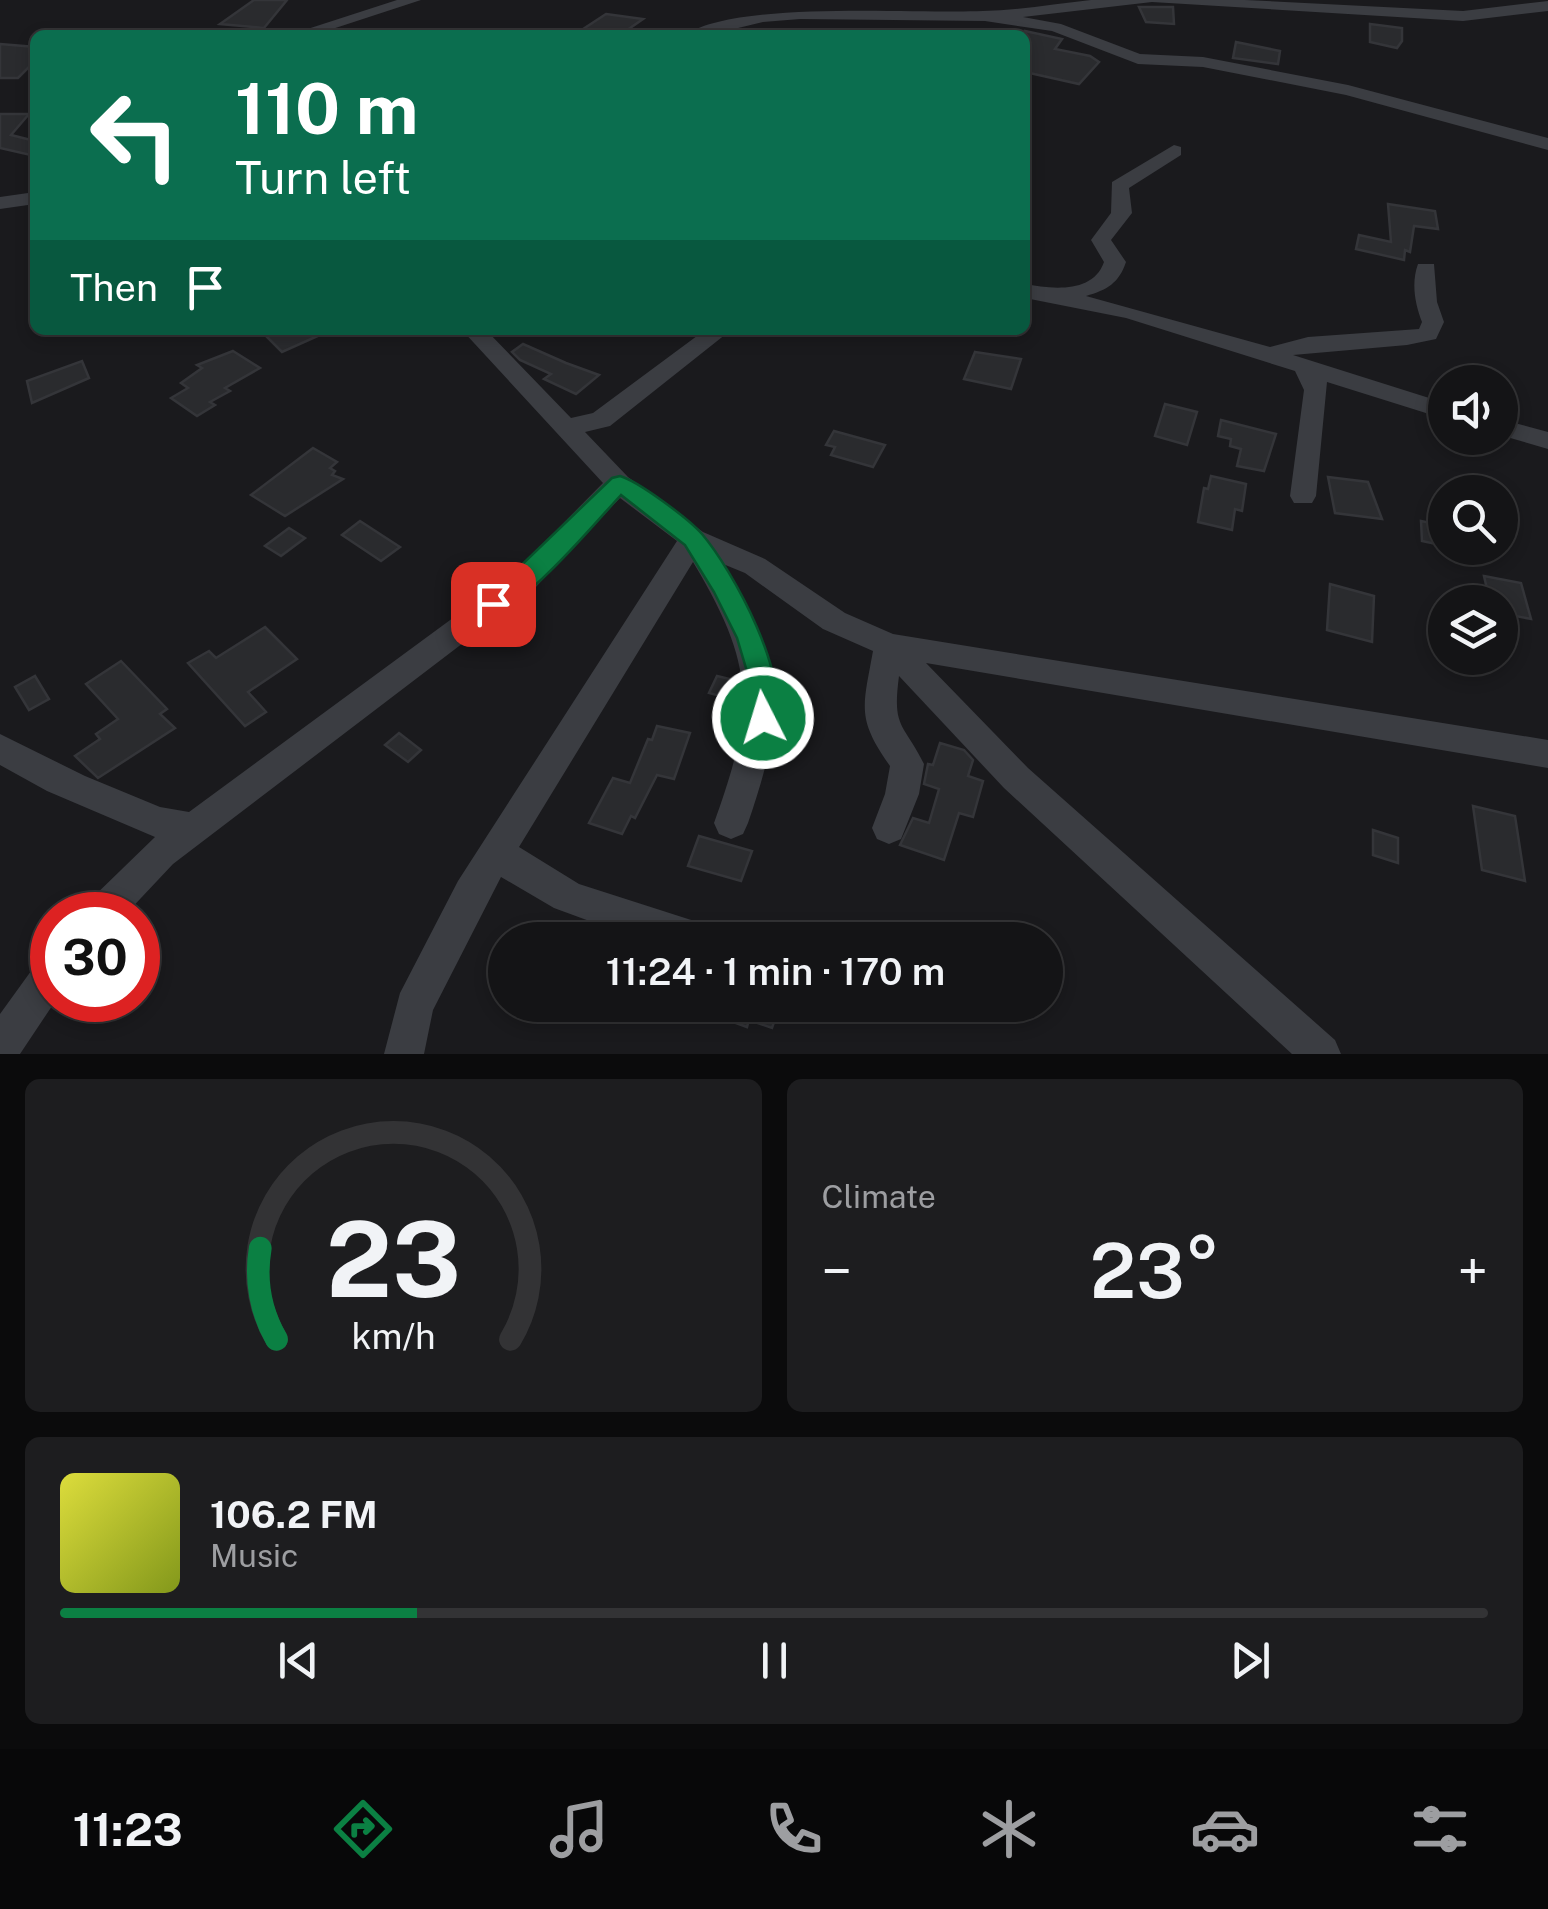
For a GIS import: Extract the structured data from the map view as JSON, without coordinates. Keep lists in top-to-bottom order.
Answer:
{
  "page": {
    "turn": ["110 m", "Turn left"],
    "then": "Then",
    "limit": "30",
    "trip": "11:24 · 1 min · 170 m",
    "tile": "Climate",
    "heat": ["−", "23°", "+"],
    "song": ["106.2 FM", "Music"],
    "tabs": "11:23",
    "gauge": ["23", "km/h"]
  }
}
